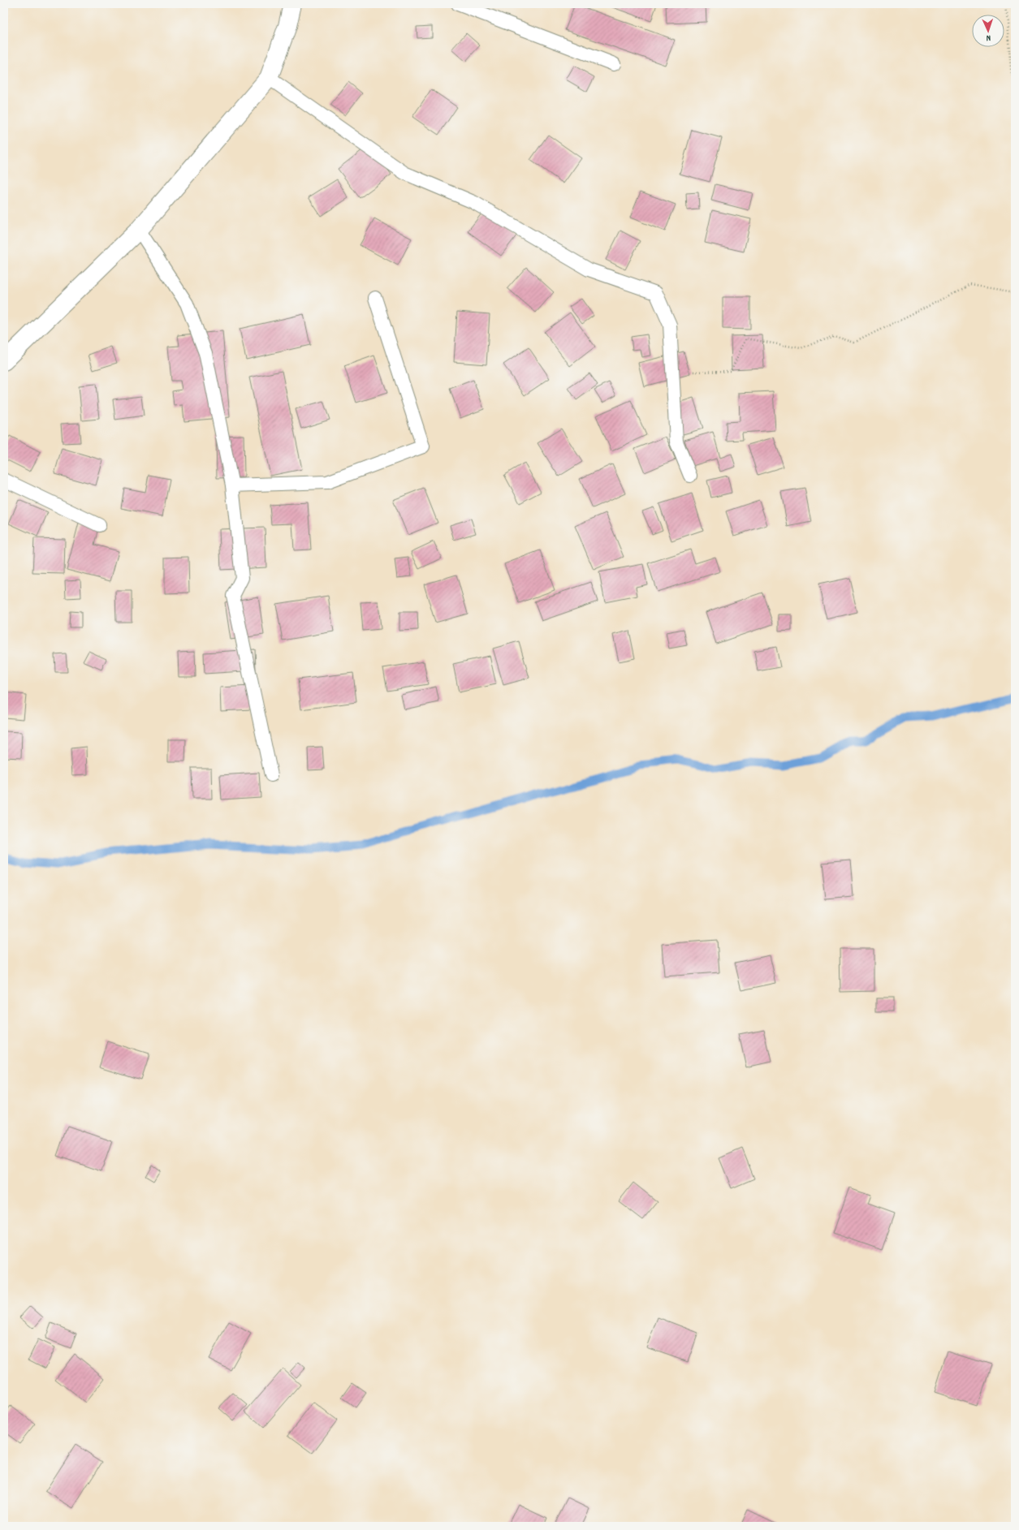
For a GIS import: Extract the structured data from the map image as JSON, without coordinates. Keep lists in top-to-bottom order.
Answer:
{
  "north": "bottom"
}
